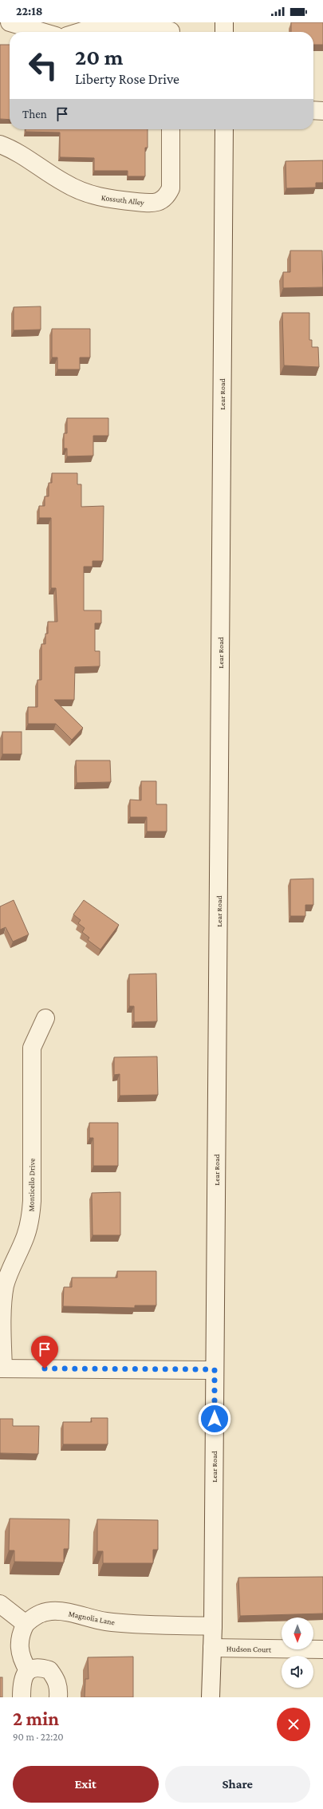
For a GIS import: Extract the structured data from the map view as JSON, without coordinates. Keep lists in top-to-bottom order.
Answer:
{
  "streets": {
    "street": [
      "Kossuth Alley",
      "Lear Road",
      "Monticello Drive",
      "Magnolia Lane",
      "Hudson Court"
    ]
  },
  "crossings": [
    ["Lear Road", "Magnolia Lane"],
    ["Lear Road", "Hudson Court"]
  ],
  "north": "bottom",
  "page": {
    "status": "22:18",
    "turn": ["20 m", "Liberty Rose Drive"],
    "then": "Then",
    "heading": ["2 min", "90 m · 22:20"],
    "buttons": ["Exit", "Share"]
  }
}
